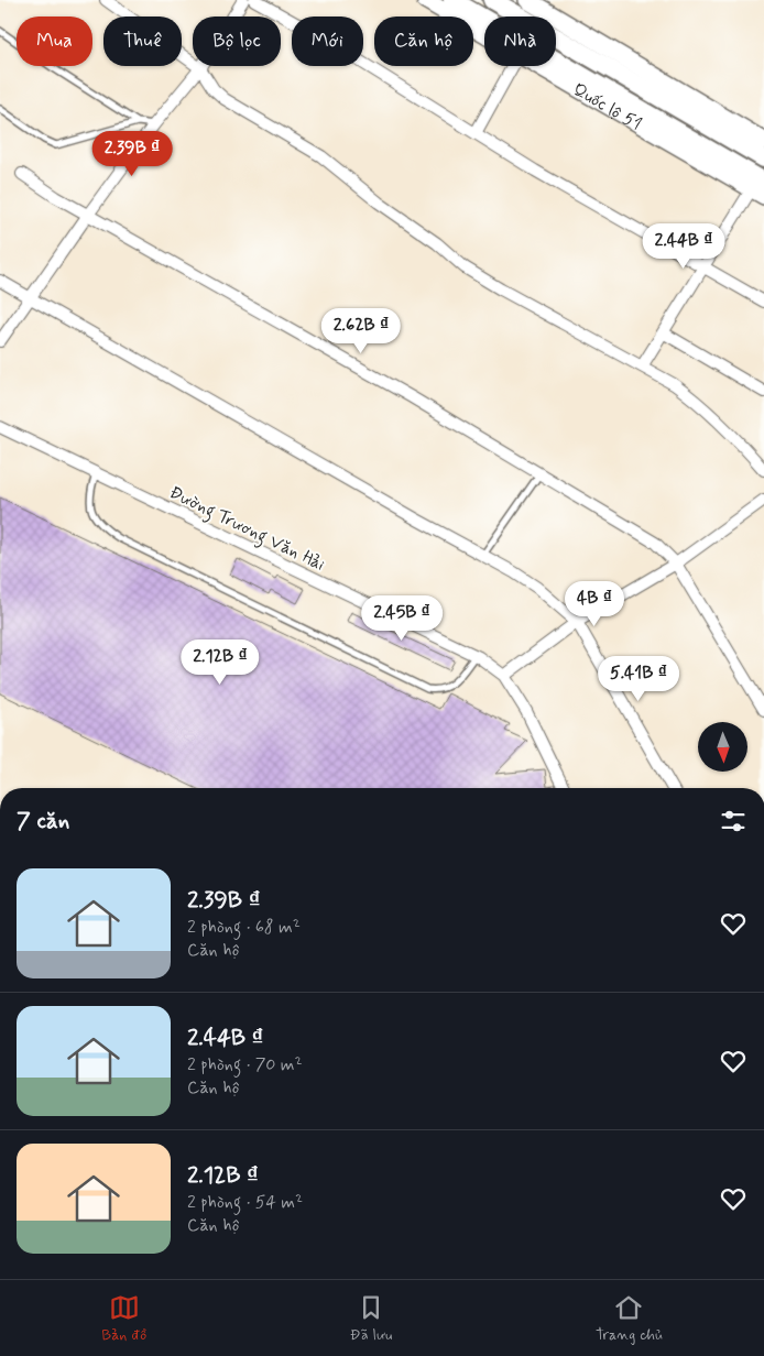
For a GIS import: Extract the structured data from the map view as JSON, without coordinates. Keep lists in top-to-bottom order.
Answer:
{
  "streets": {
    "highway": ["Quốc lộ 51"],
    "street": ["Đường Trương Văn Hải"]
  },
  "north": "bottom",
  "page": {
    "chip": [
      "Mua",
      "Thuê",
      "Bộ lọc",
      "Mới",
      "Căn hộ",
      "Nhà"
    ],
    "price": [
      "2.39B ₫",
      "2.44B ₫",
      "2.62B ₫",
      "4B ₫",
      "2.45B ₫",
      "2.12B ₫",
      "5.41B ₫"
    ],
    "heading": "7 căn",
    "list": [
      {
        "name": "2.39B ₫",
        "note": "2 phòng · 68 m² · Căn hộ"
      },
      {
        "name": "2.44B ₫",
        "note": "2 phòng · 70 m² · Căn hộ"
      },
      {
        "name": "2.12B ₫",
        "note": "2 phòng · 54 m² · Căn hộ"
      }
    ],
    "tabs": ["Bản đồ", "Đã lưu", "Trang chủ"]
  }
}
